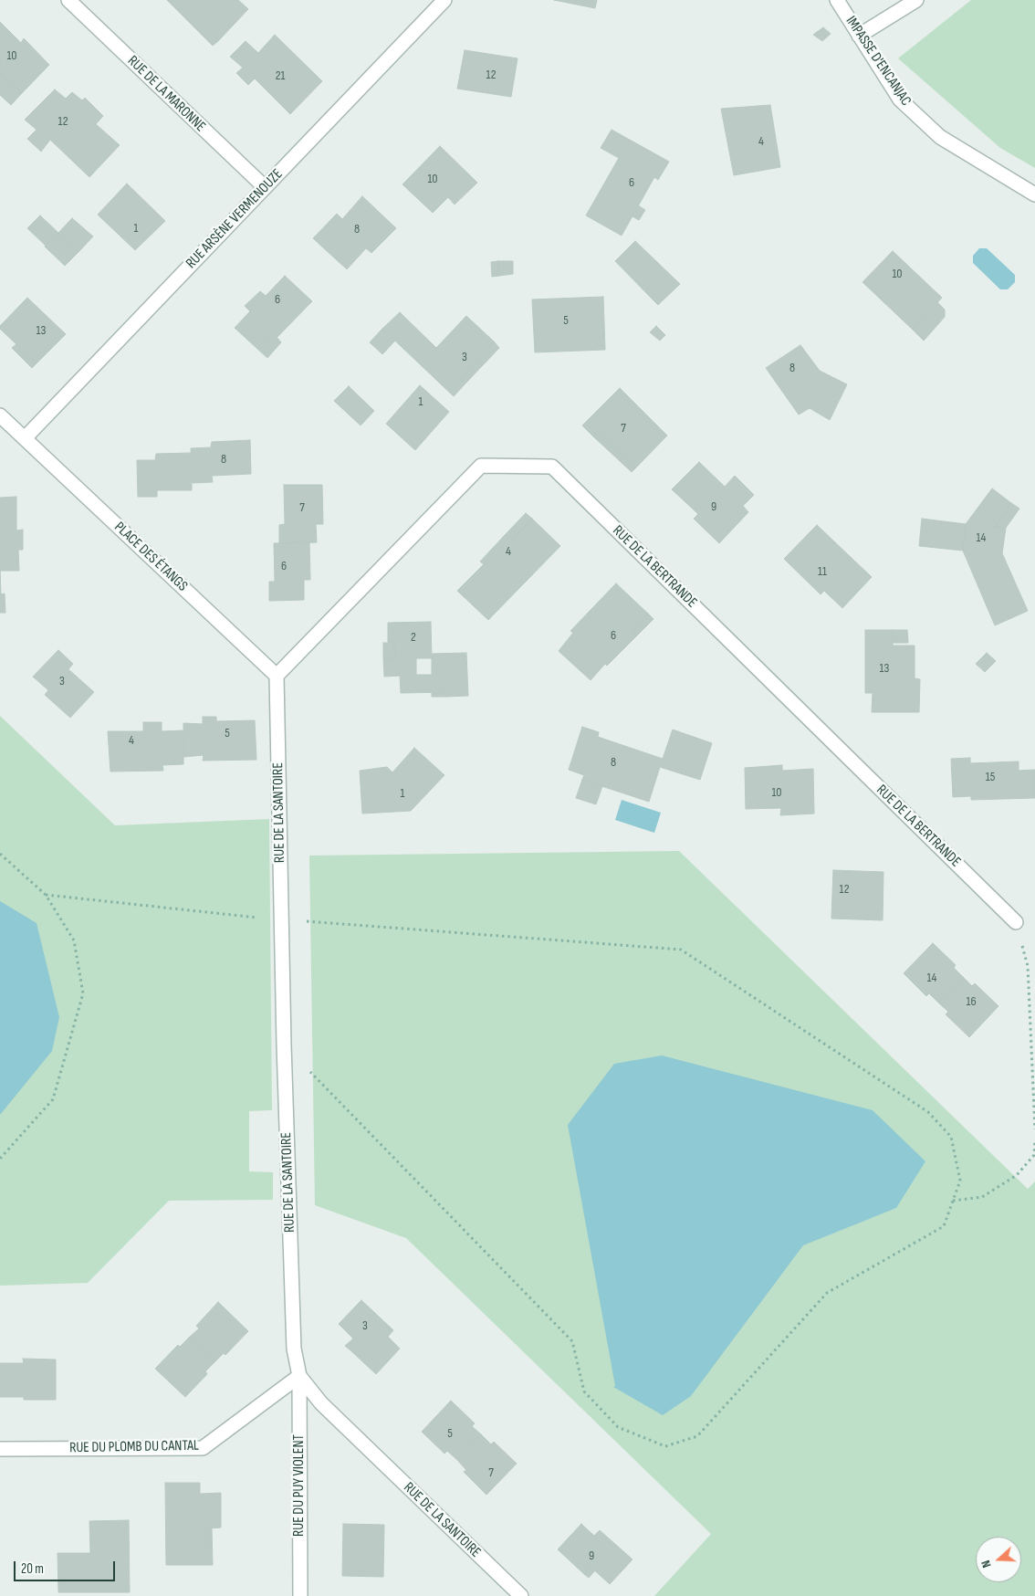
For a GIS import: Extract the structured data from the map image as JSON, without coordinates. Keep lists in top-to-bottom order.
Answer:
{
  "streets": {
    "street": [
      "IMPASSE D'ENCANJAC",
      "RUE DE LA MARONNE",
      "RUE ARSÈNE VERMENOUZE",
      "PLACE DES ÉTANGS",
      "RUE DE LA BERTRANDE",
      "RUE DE LA SANTOIRE",
      "RUE DU PLOMB DU CANTAL",
      "RUE DU PUY VIOLENT"
    ]
  },
  "crossings": [
    ["RUE DE LA MARONNE", "RUE ARSÈNE VERMENOUZE"],
    ["RUE ARSÈNE VERMENOUZE", "PLACE DES ÉTANGS"],
    ["PLACE DES ÉTANGS", "RUE DE LA BERTRANDE"],
    ["PLACE DES ÉTANGS", "RUE DE LA SANTOIRE"],
    ["RUE DE LA BERTRANDE", "RUE DE LA SANTOIRE"],
    ["RUE DE LA SANTOIRE", "RUE DU PLOMB DU CANTAL"],
    ["RUE DE LA SANTOIRE", "RUE DU PUY VIOLENT"],
    ["RUE DU PLOMB DU CANTAL", "RUE DU PUY VIOLENT"]
  ],
  "house_numbers": [
    "10",
    "12",
    "21",
    "12",
    "4",
    "10",
    "6",
    "1",
    "8",
    "10",
    "6",
    "5",
    "13",
    "3",
    "8",
    "1",
    "7",
    "8",
    "9",
    "7",
    "14",
    "4",
    "6",
    "11",
    "6",
    "2",
    "13",
    "3",
    "5",
    "4",
    "8",
    "15",
    "10",
    "1",
    "12",
    "14",
    "16",
    "3",
    "5",
    "7",
    "9"
  ],
  "scale_bar": "20 m",
  "north": "left"
}
